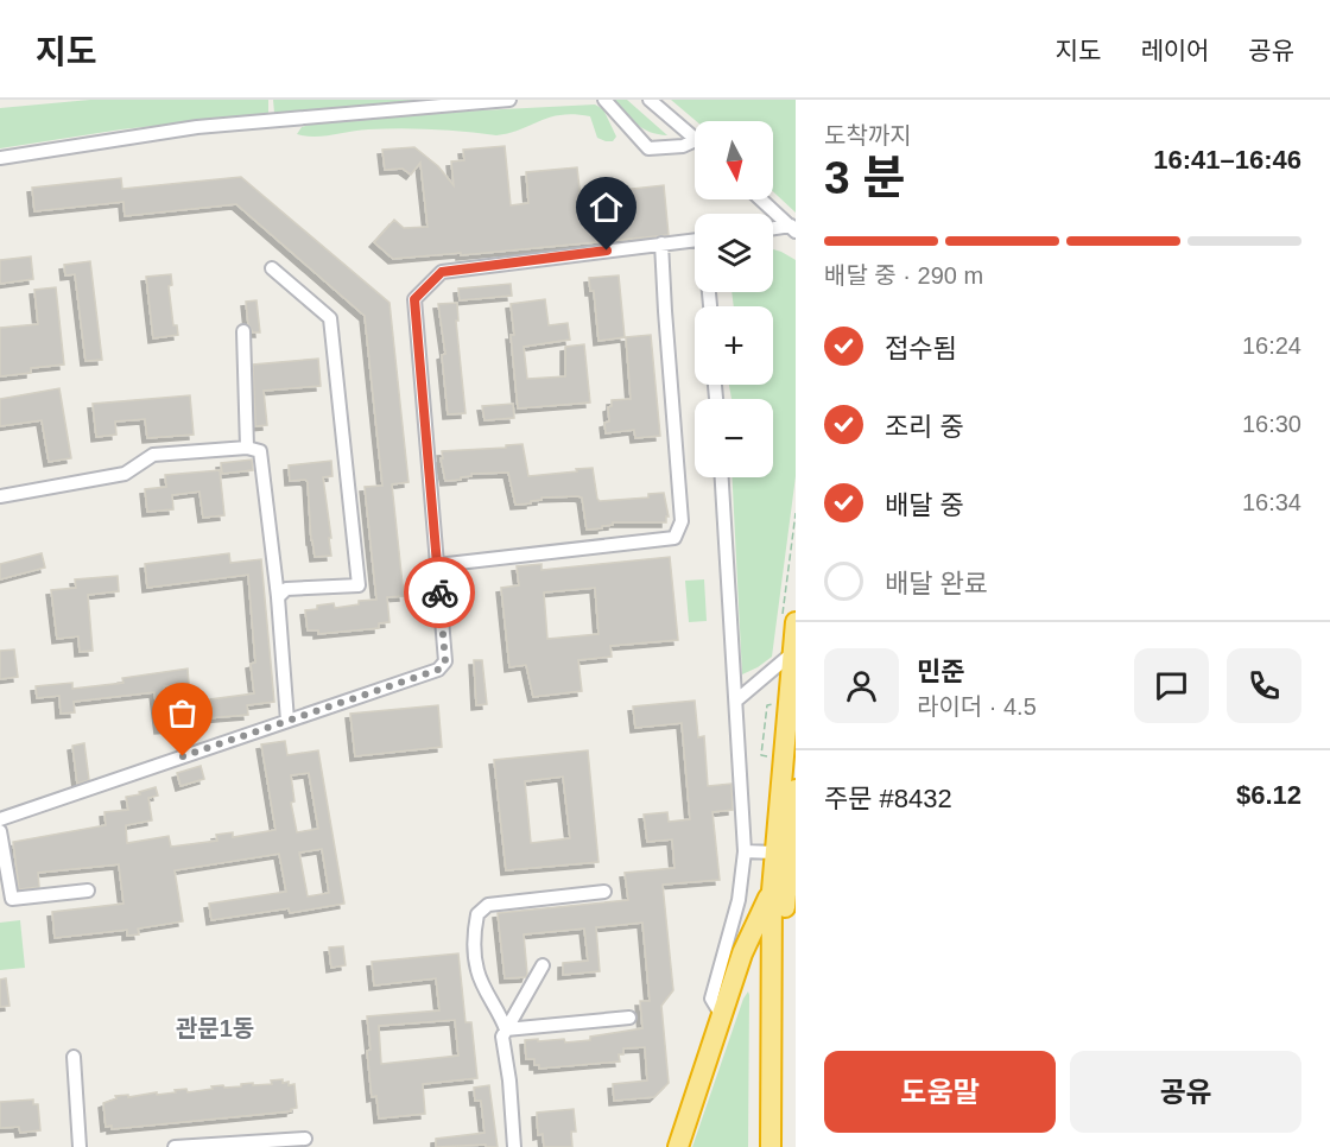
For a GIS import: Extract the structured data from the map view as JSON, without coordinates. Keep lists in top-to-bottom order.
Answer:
{
  "districts": ["관문1동"],
  "north": "bottom",
  "page": {
    "header": "지도",
    "nav": ["지도", "레이어", "공유"],
    "heading": ["3 분", "도착까지", "16:41–16:46"],
    "panel": [
      "민준",
      "라이더 · 4.5",
      "주문 #8432",
      "$6.12"
    ],
    "map_buttons": ["+", "−"],
    "bar": "배달 중 · 290 m",
    "list": [
      ["접수됨", "16:24"],
      ["조리 중", "16:30"],
      ["배달 중", "16:34"],
      "배달 완료"
    ],
    "buttons": ["도움말", "공유"]
  }
}
